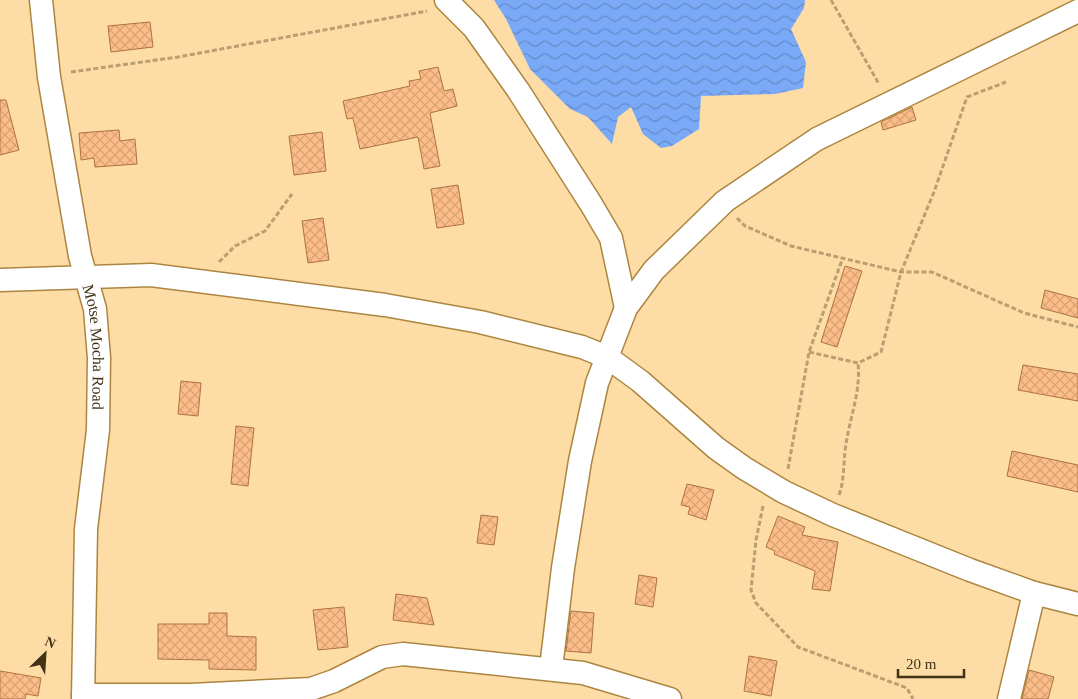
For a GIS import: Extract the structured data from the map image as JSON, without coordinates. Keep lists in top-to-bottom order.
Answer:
{
  "streets": {
    "street": ["Motse Mocha Road"]
  },
  "scale_bar": "20 m",
  "north": "top right"
}
